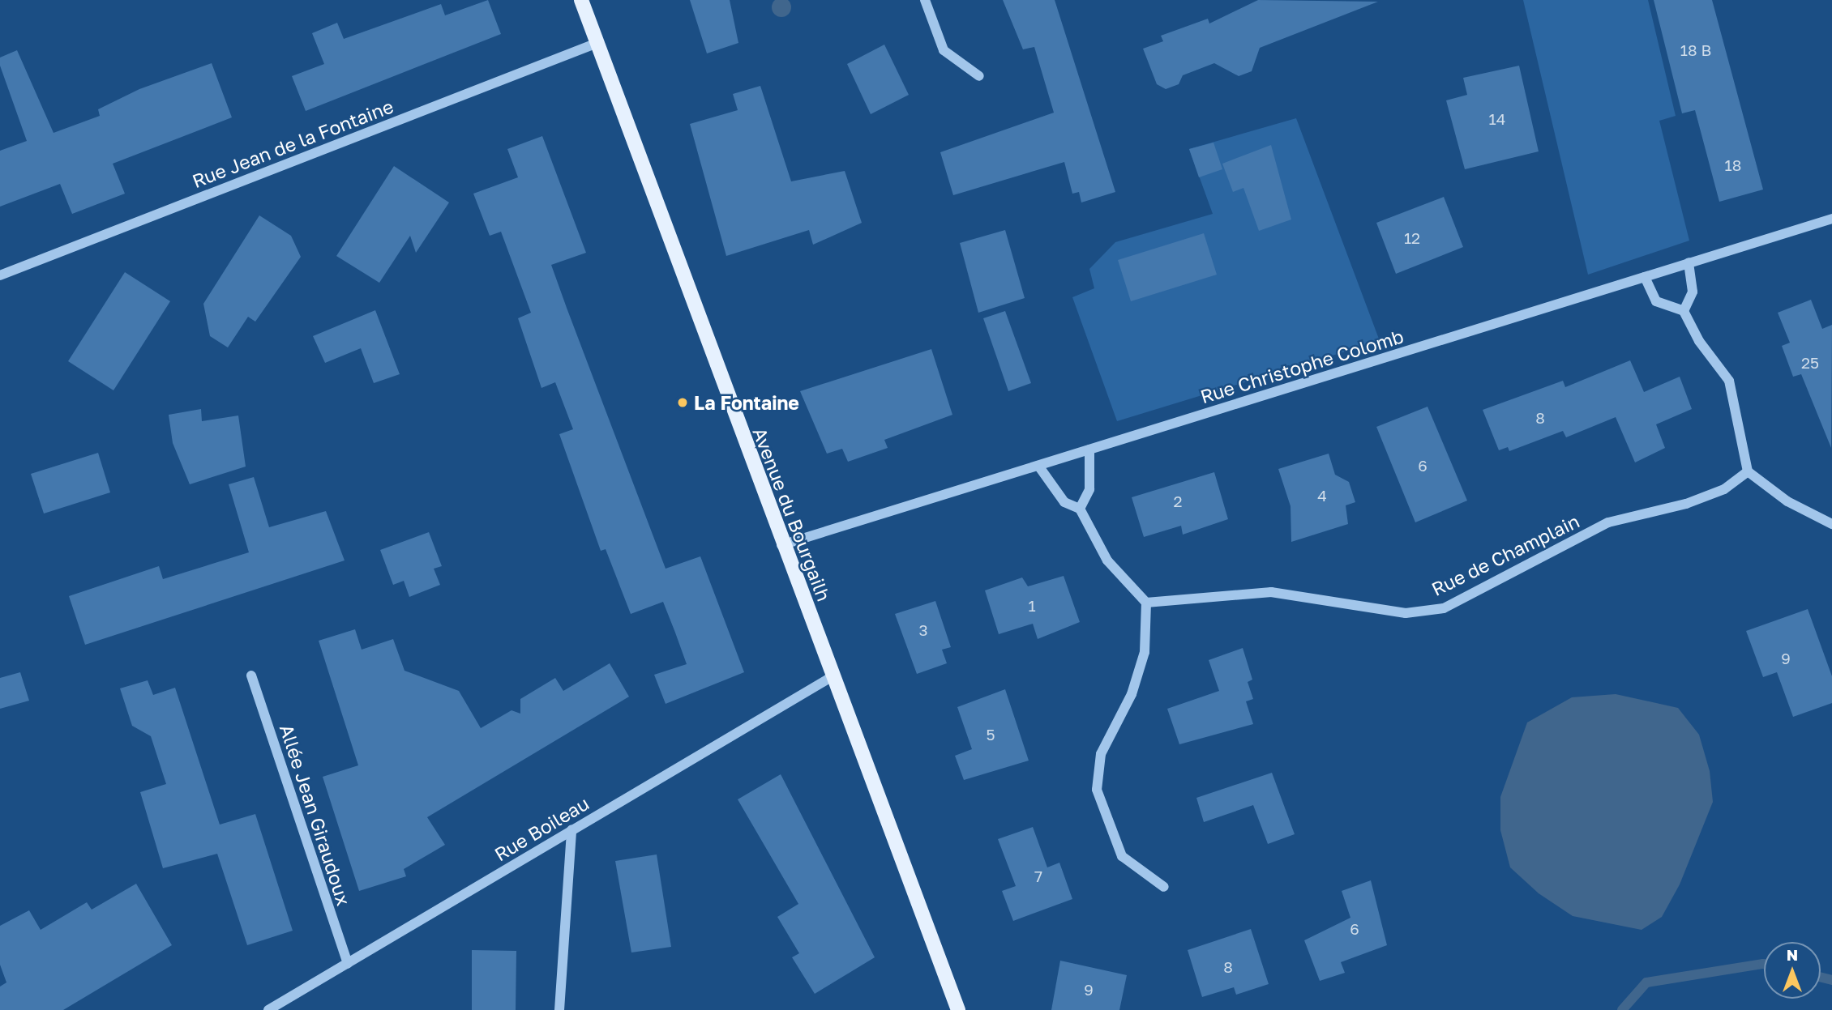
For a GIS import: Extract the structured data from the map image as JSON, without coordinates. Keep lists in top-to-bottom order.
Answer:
{
  "streets": {
    "main road": ["Avenue du Bourgailh"],
    "street": [
      "Rue Jean de la Fontaine",
      "Rue Christophe Colomb",
      "Rue de Champlain",
      "Allée Jean Giraudoux",
      "Rue Boileau"
    ]
  },
  "crossings": [
    ["Rue Jean de la Fontaine", "Avenue du Bourgailh"],
    ["Rue Christophe Colomb", "Avenue du Bourgailh"],
    ["Avenue du Bourgailh", "Rue Boileau"],
    ["Allée Jean Giraudoux", "Rue Boileau"]
  ],
  "places": ["La Fontaine"],
  "house_numbers": [
    "18 B",
    "14",
    "18",
    "12",
    "25",
    "8",
    "6",
    "4",
    "2",
    "1",
    "3",
    "9",
    "5",
    "7",
    "6",
    "8",
    "9"
  ],
  "north": "top"
}
